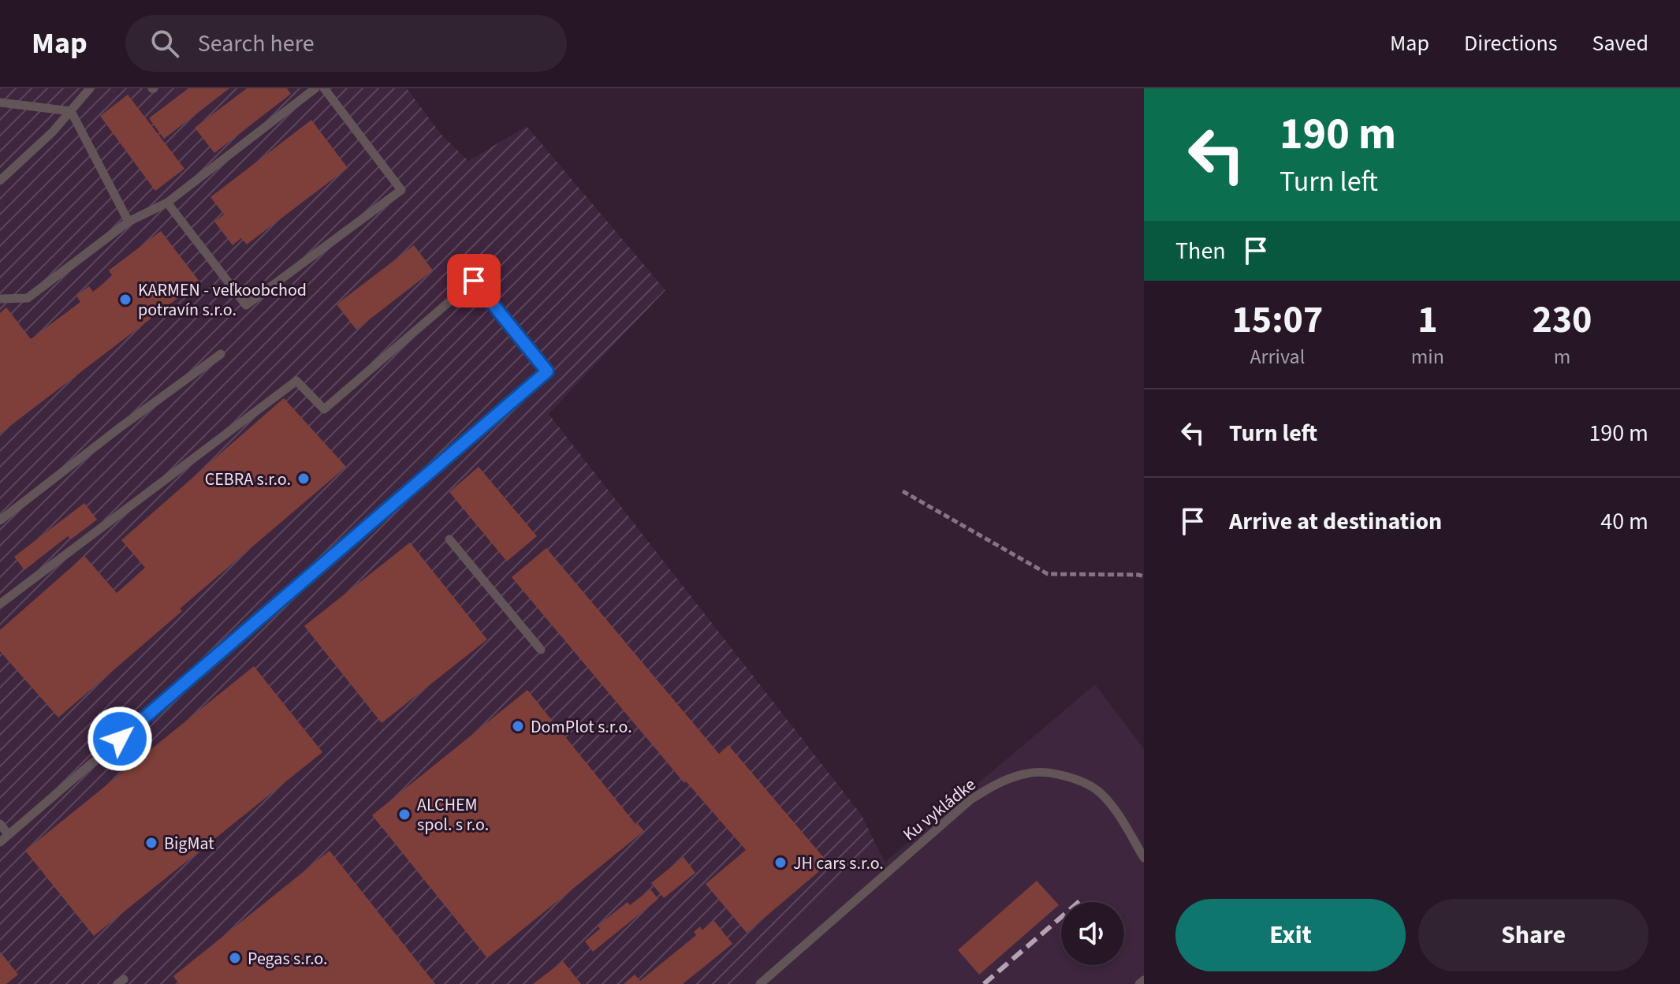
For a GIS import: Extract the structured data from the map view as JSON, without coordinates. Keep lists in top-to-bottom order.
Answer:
{
  "streets": {
    "lane": ["Ku vykládke"]
  },
  "places": [
    "KARMEN - veľkoobchod potravín s.r.o.",
    "CEBRA s.r.o.",
    "DomPlot s.r.o.",
    "ALCHEM spol. s r.o.",
    "BigMat",
    "JH cars s.r.o.",
    "Pegas s.r.o."
  ],
  "page": {
    "header": "Map",
    "search": "Search here",
    "nav": ["Map", "Directions", "Saved"],
    "turn": ["190 m", "Turn left"],
    "then": "Then",
    "eta": [
      "15:07",
      "Arrival",
      "1",
      "min",
      "230",
      "m"
    ],
    "list": [
      {
        "name": "Turn left",
        "value": "190 m"
      },
      {
        "name": "Arrive at destination",
        "value": "40 m"
      }
    ],
    "buttons": ["Exit", "Share"]
  }
}
